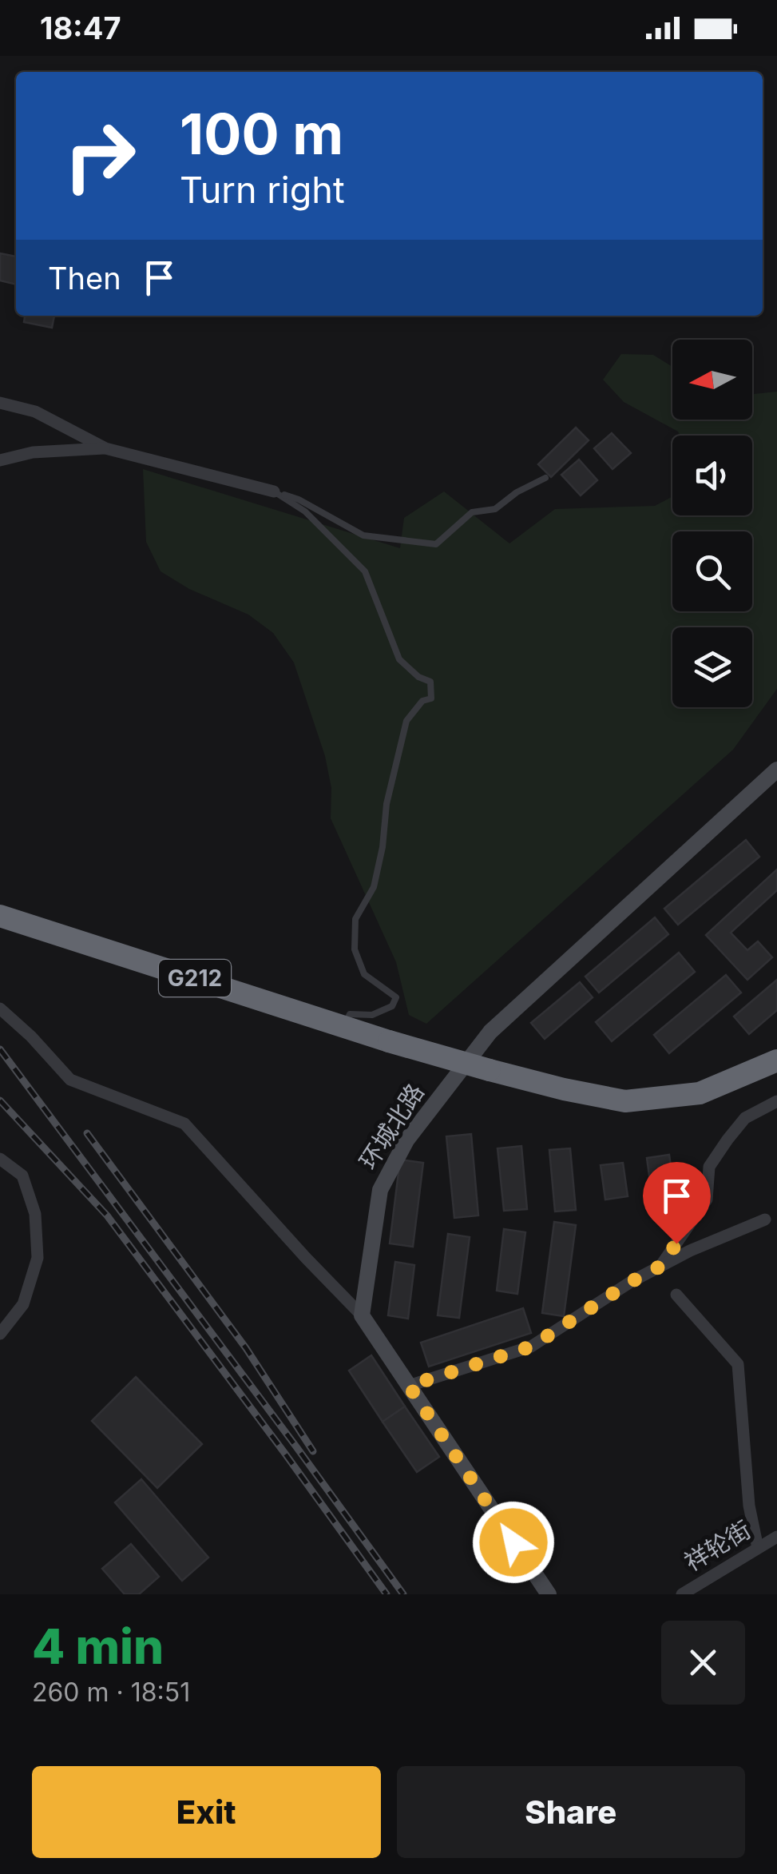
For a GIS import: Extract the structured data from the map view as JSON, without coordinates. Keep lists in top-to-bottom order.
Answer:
{
  "streets": {
    "highway": ["G212"],
    "street": ["环城北路", "祥轮街"]
  },
  "north": "left",
  "page": {
    "status": "18:47",
    "turn": ["100 m", "Turn right"],
    "then": "Then",
    "heading": ["4 min", "260 m · 18:51"],
    "buttons": ["Exit", "Share"]
  }
}
